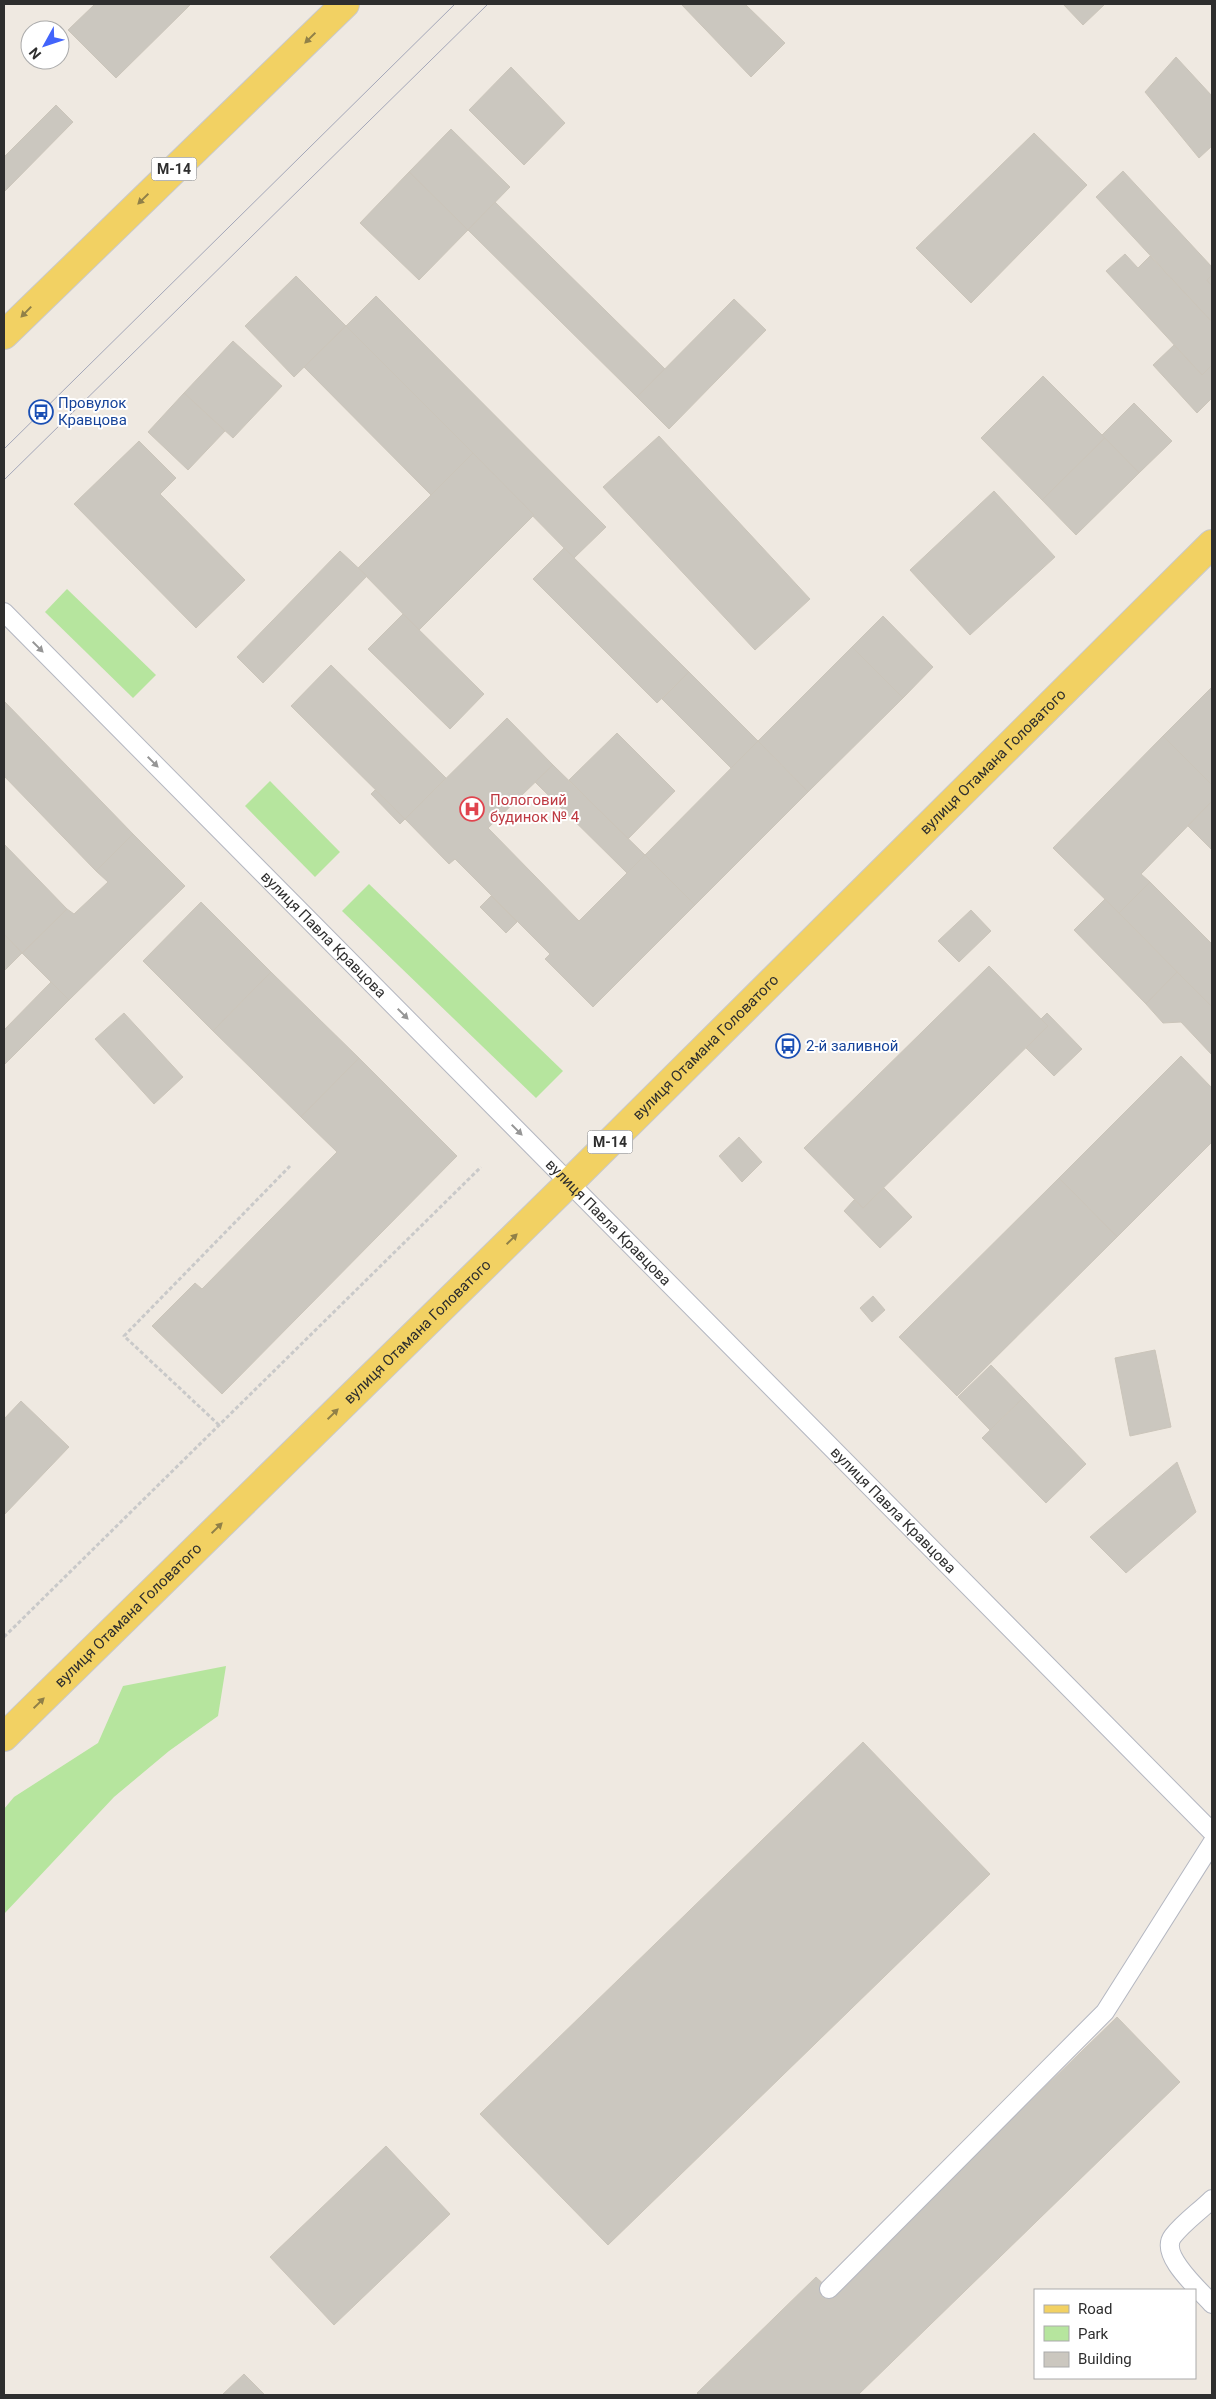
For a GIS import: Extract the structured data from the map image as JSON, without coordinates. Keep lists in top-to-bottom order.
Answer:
{
  "streets": {
    "main road": ["М-14", "вулиця Отамана Головатого"],
    "lane": ["вулиця Павла Кравцова"]
  },
  "crossings": [
    ["вулиця Отамана Головатого", "вулиця Павла Кравцова"]
  ],
  "one_way": ["вулиця Отамана Головатого", "вулиця Павла Кравцова"],
  "places": {
    "bus stop": ["Провулок Кравцова", "2-й заливной"],
    "hospital": ["Пологовий будинок № 4"]
  },
  "legend": ["Road", "Park", "Building"],
  "north": "bottom left"
}
